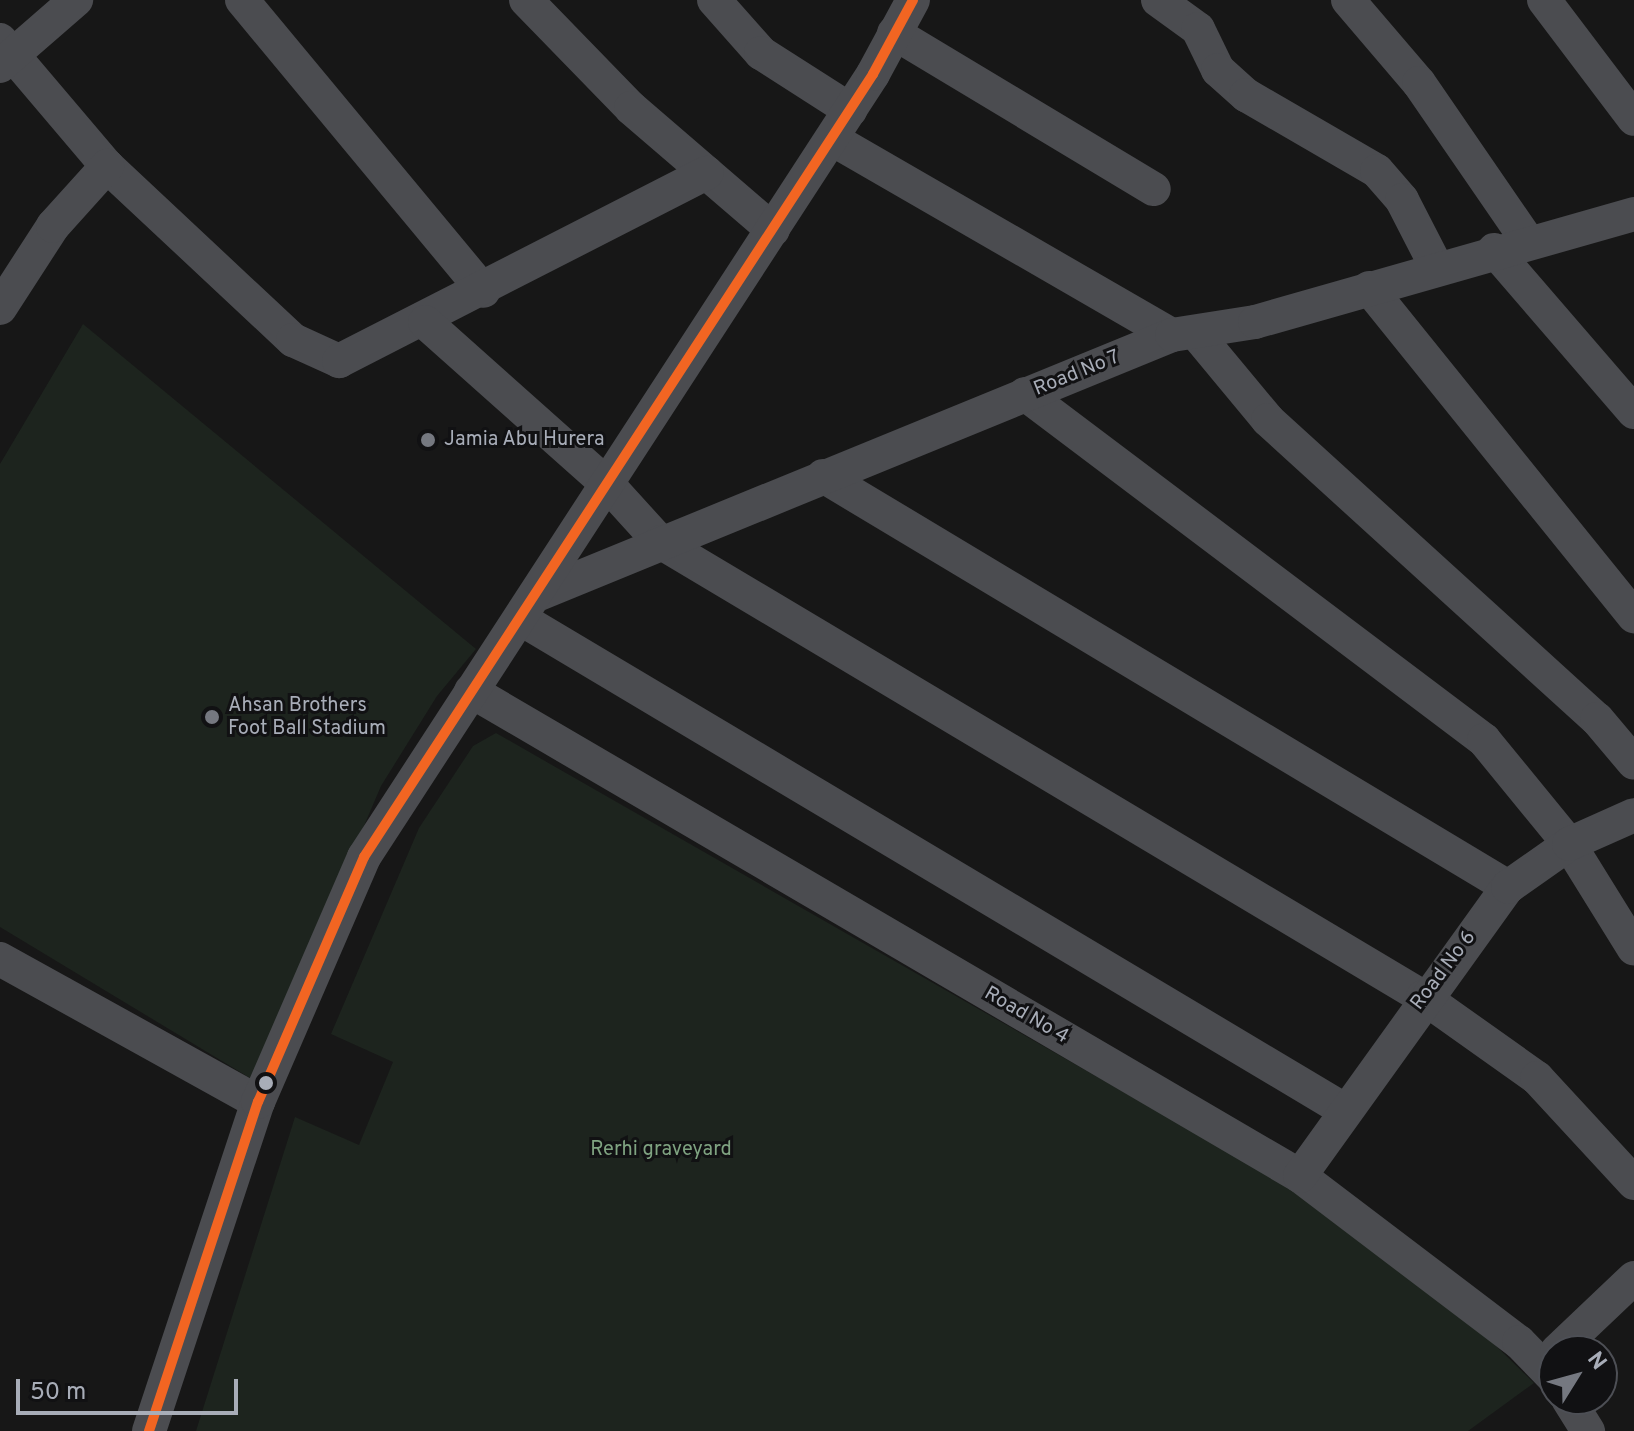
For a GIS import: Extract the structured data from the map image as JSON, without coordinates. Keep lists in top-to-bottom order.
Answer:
{
  "streets": {
    "street": ["Road No 7", "Road No 6", "Road No 4"]
  },
  "crossings": [
    ["Road No 6", "Road No 4"]
  ],
  "parks": ["Rerhi graveyard"],
  "places": ["Jamia Abu Hurera", "Ahsan Brothers Foot Ball Stadium"],
  "scale_bar": "50 m",
  "north": "top right"
}
